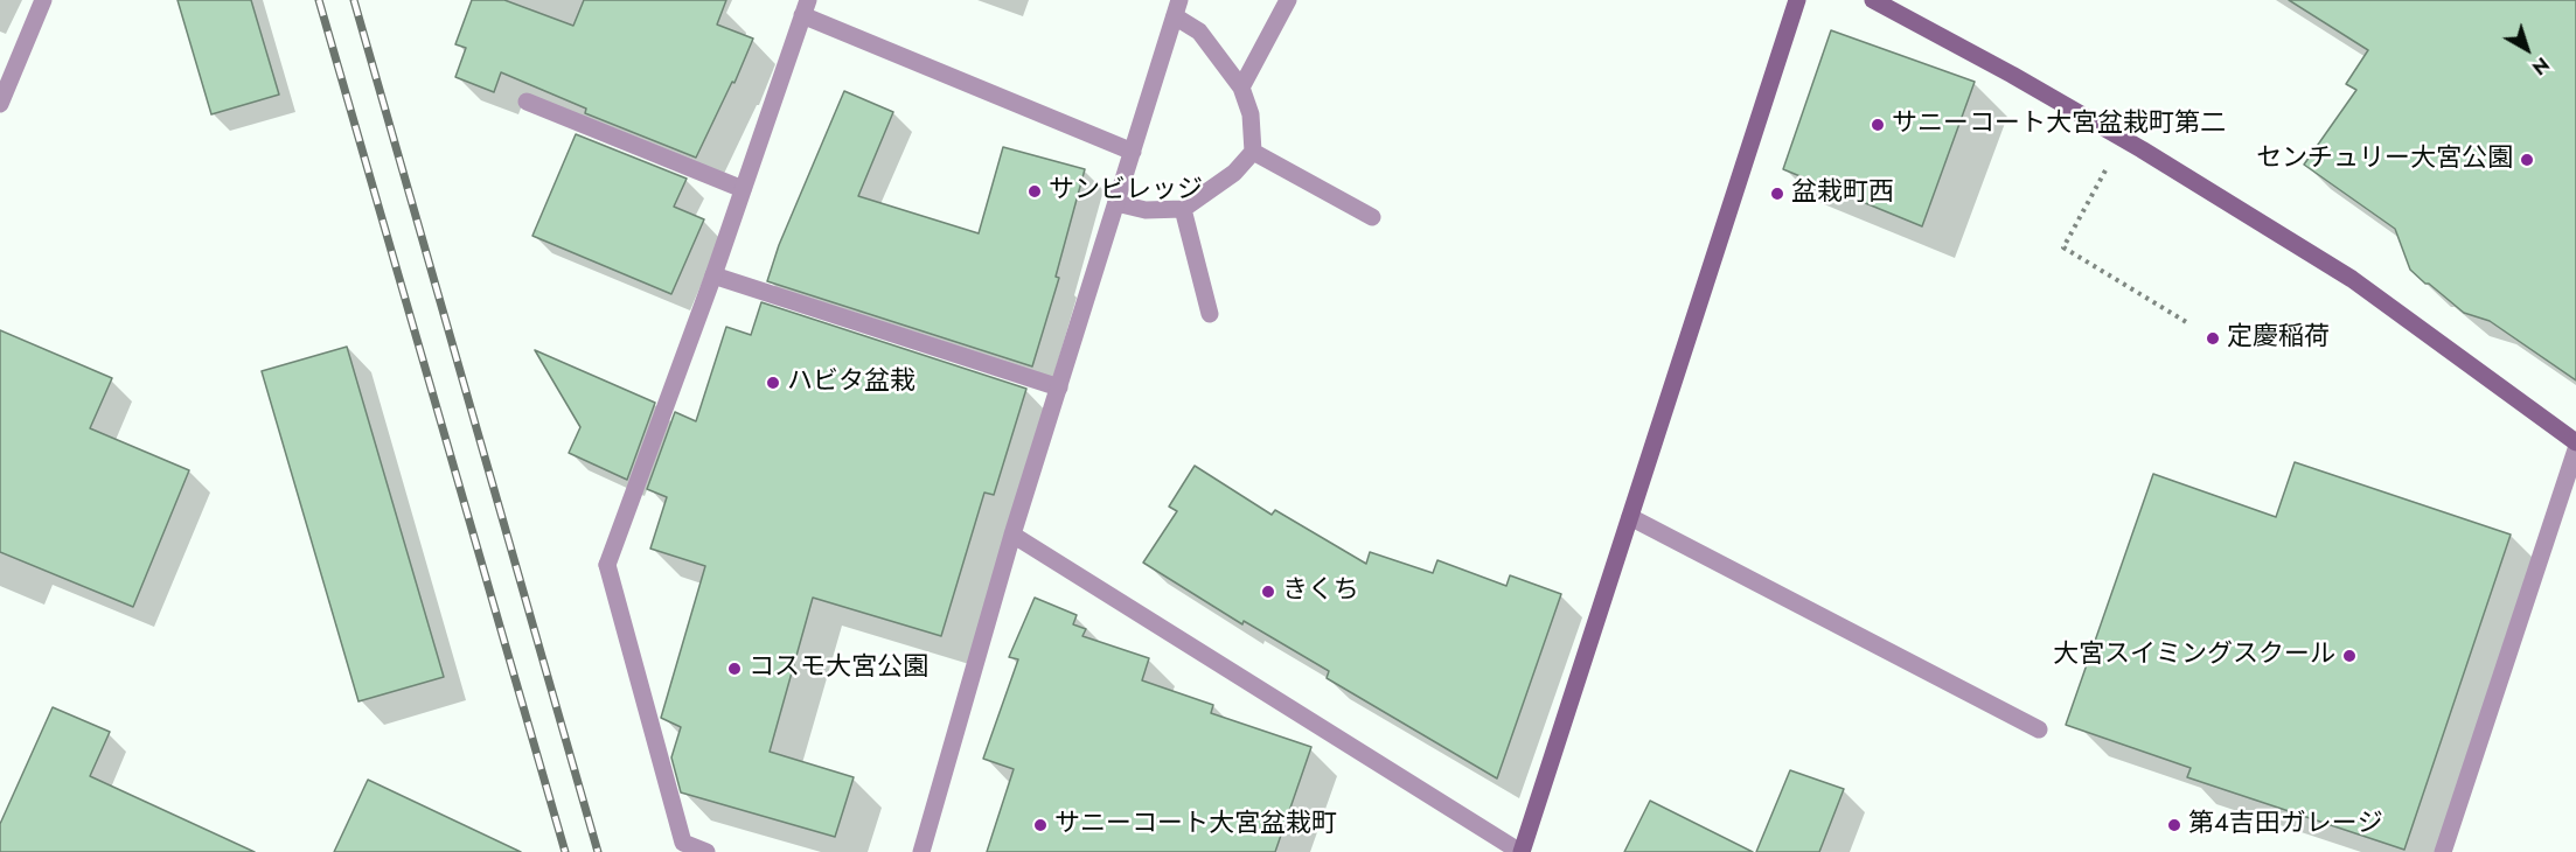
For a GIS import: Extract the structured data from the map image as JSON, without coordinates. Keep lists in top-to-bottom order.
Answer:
{
  "places": [
    "サニーコート大宮盆栽町第二",
    "センチュリー大宮公園",
    "サンビレッジ",
    "盆栽町西",
    "定慶稲荷",
    "ハビタ盆栽",
    "きくち",
    "大宮スイミングスクール",
    "コスモ大宮公園",
    "サニーコート大宮盆栽町",
    "第4吉田ガレージ"
  ],
  "north": "bottom right"
}
